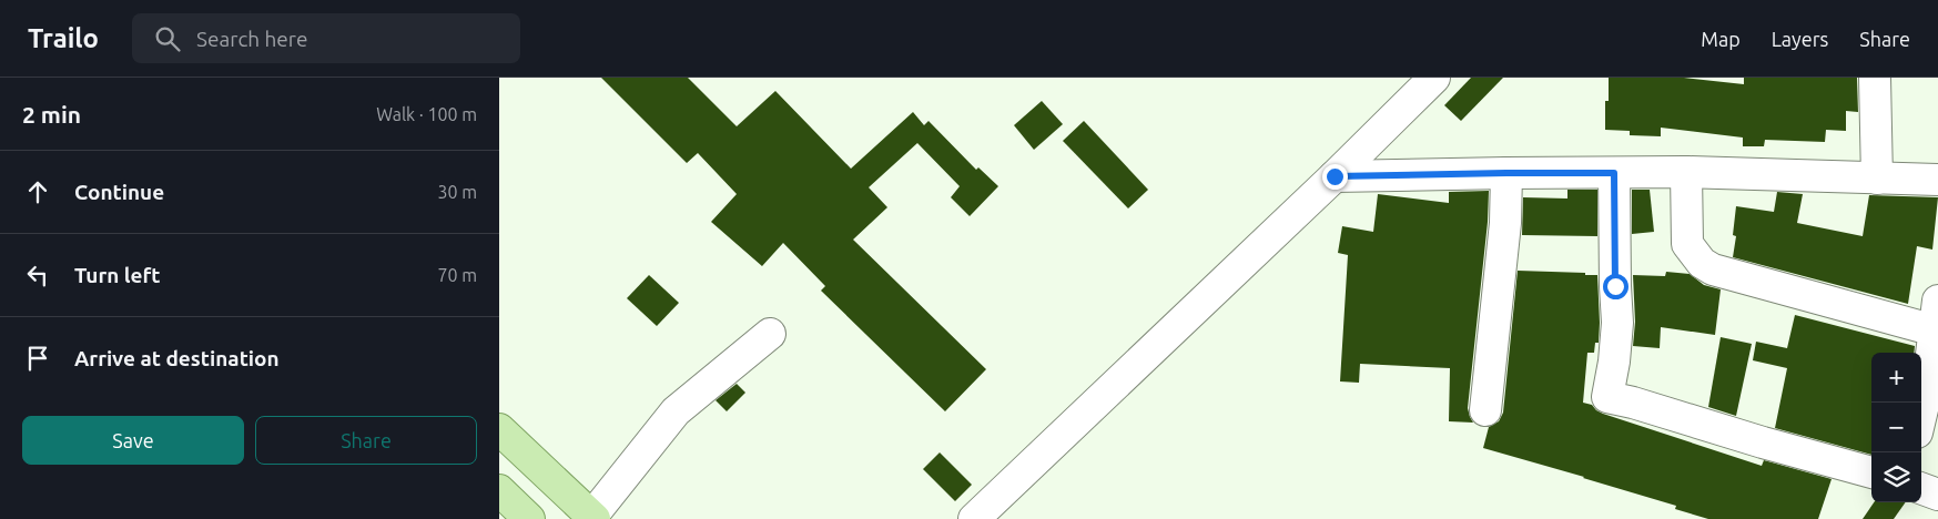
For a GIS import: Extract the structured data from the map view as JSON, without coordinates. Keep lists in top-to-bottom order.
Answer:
{
  "page": {
    "header": "Trailo",
    "search": "Search here",
    "nav": ["Map", "Layers", "Share"],
    "heading": ["2 min", "Walk · 100 m"],
    "list": [
      ["Continue", "30 m"],
      ["Turn left", "70 m"],
      "Arrive at destination"
    ],
    "map_buttons": ["+", "−"],
    "buttons": ["Save", "Share"]
  }
}
